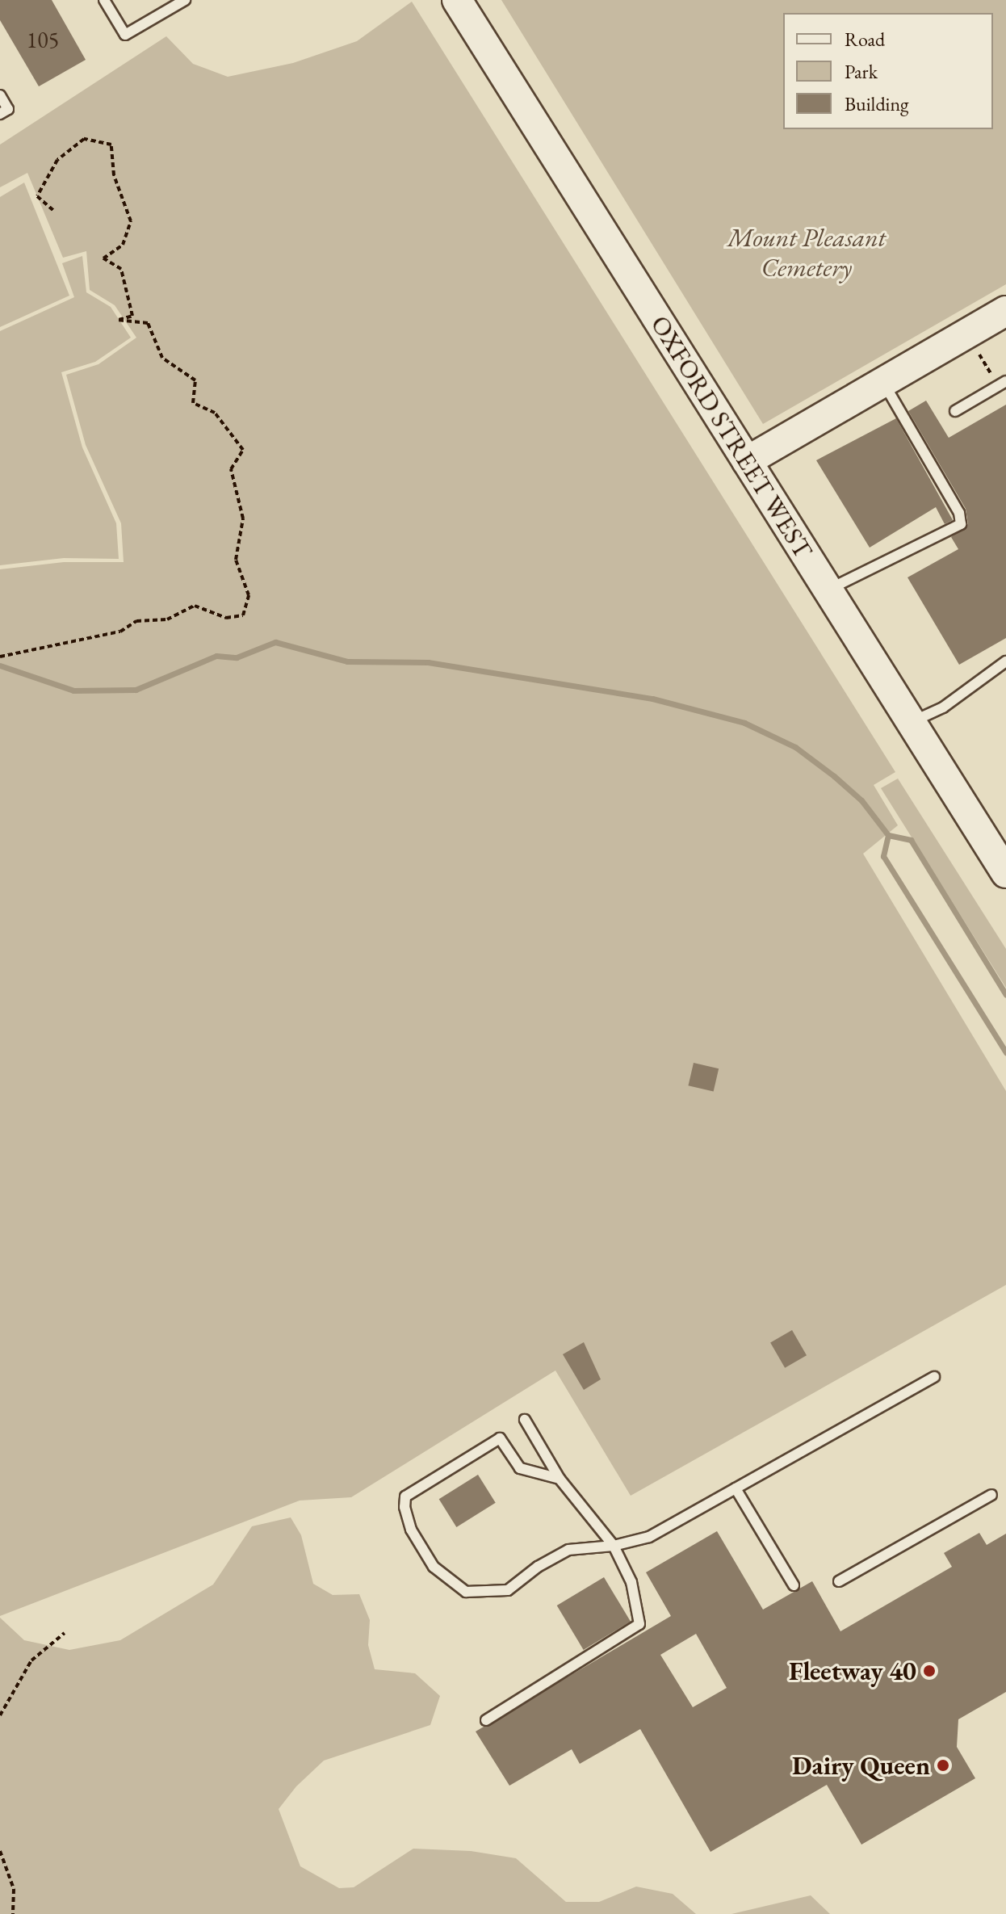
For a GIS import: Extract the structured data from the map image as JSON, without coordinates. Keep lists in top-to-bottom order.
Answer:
{
  "streets": {
    "main road": ["OXFORD STREET WEST"]
  },
  "parks": ["Mount Pleasant Cemetery"],
  "places": ["Fleetway 40", "Dairy Queen"],
  "house_numbers": ["105"],
  "legend": ["Road", "Park", "Building"]
}
